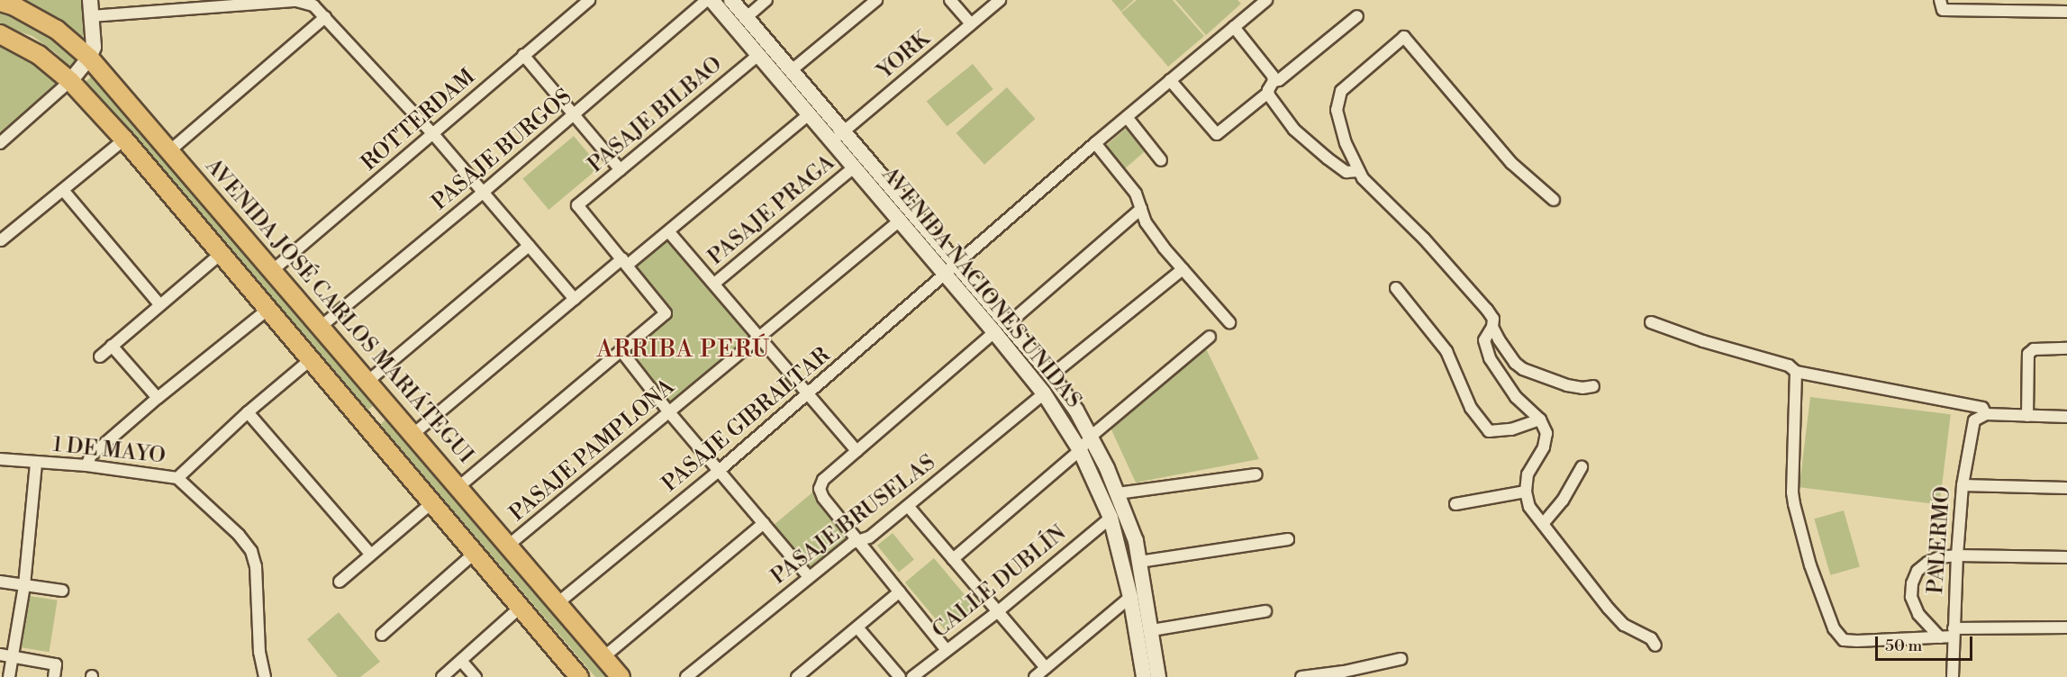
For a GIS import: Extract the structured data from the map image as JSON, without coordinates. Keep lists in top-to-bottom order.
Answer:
{
  "streets": {
    "main road": ["AVENIDA JOSÉ CARLOS MARIÁTEGUI"],
    "street": [
      "YORK",
      "PASAJE BILBAO",
      "ROTTERDAM",
      "PASAJE BURGOS",
      "PASAJE PRAGA",
      "AVENIDA NACIONES UNIDAS",
      "PASAJE GIBRALTAR",
      "1 DE MAYO",
      "PASAJE PAMPLONA",
      "PASAJE BRUSELAS",
      "PALERMO",
      "CALLE DUBLÍN"
    ]
  },
  "crossings": [
    ["YORK", "AVENIDA NACIONES UNIDAS"],
    ["PASAJE BILBAO", "AVENIDA NACIONES UNIDAS"],
    ["ROTTERDAM", "AVENIDA JOSÉ CARLOS MARIÁTEGUI"],
    ["PASAJE BURGOS", "AVENIDA JOSÉ CARLOS MARIÁTEGUI"],
    ["PASAJE PRAGA", "AVENIDA NACIONES UNIDAS"],
    ["AVENIDA NACIONES UNIDAS", "PASAJE GIBRALTAR"],
    ["AVENIDA NACIONES UNIDAS", "PASAJE PAMPLONA"],
    ["AVENIDA NACIONES UNIDAS", "PASAJE BRUSELAS"],
    ["AVENIDA NACIONES UNIDAS", "CALLE DUBLÍN"],
    ["AVENIDA JOSÉ CARLOS MARIÁTEGUI", "PASAJE GIBRALTAR"],
    ["AVENIDA JOSÉ CARLOS MARIÁTEGUI", "PASAJE PAMPLONA"]
  ],
  "districts": ["ARRIBA PERÚ"],
  "scale_bar": "50 m"
}
